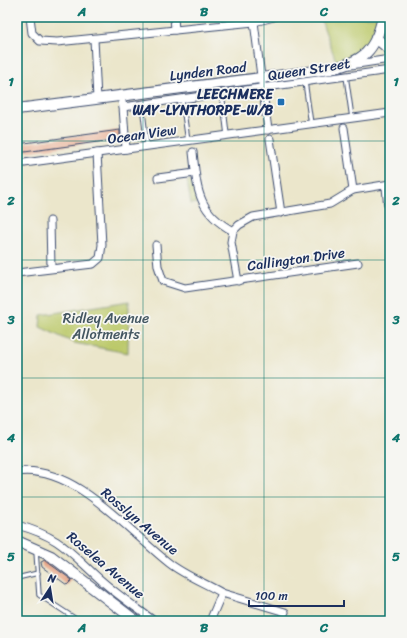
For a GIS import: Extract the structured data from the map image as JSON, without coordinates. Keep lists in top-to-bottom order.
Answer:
{
  "streets": {
    "street": [
      "Queen Street",
      "Lynden Road",
      "Ocean View",
      "Callington Drive",
      "Rosslyn Avenue",
      "Roselea Avenue"
    ]
  },
  "parks": ["Ridley Avenue Allotments"],
  "places": {
    "transit": ["LEECHMERE WAY-LYNTHORPE-W/B"]
  },
  "scale_bar": "100 m",
  "north": "top",
  "grid": {
    "columns": ["A", "B", "C"],
    "rows": [
      "1",
      "2",
      "3",
      "4",
      "5"
    ]
  }
}
